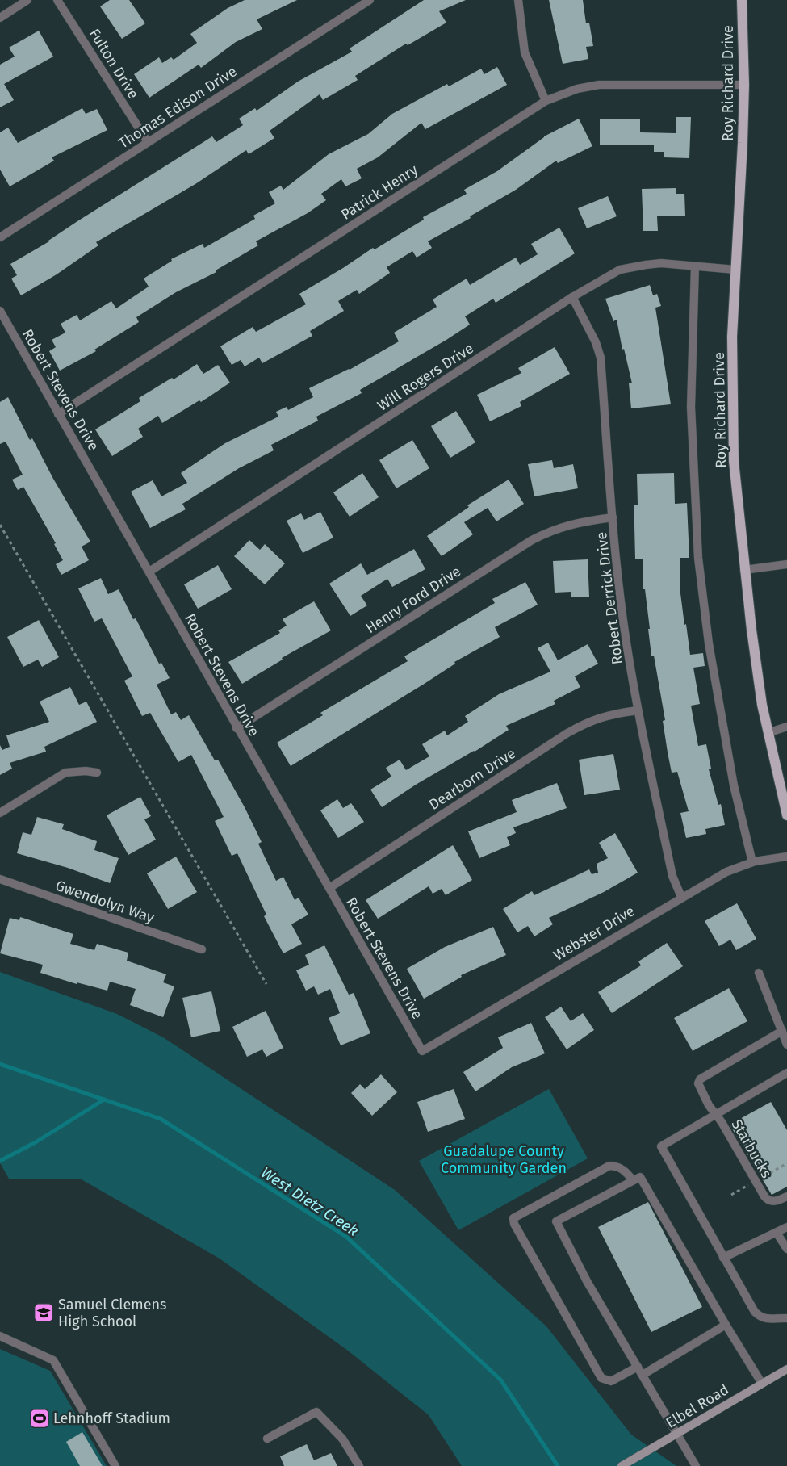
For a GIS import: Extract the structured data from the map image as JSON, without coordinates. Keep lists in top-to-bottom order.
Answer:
{
  "streets": {
    "main road": ["Roy Richard Drive"],
    "street": [
      "Fulton Drive",
      "Thomas Edison Drive",
      "Patrick Henry",
      "Will Rogers Drive",
      "Robert Stevens Drive",
      "Robert Derrick Drive",
      "Henry Ford Drive",
      "Dearborn Drive",
      "Gwendolyn Way",
      "Webster Drive",
      "Starbucks",
      "Elbel Road"
    ]
  },
  "crossings": [
    ["Fulton Drive", "Thomas Edison Drive"],
    ["Roy Richard Drive", "Patrick Henry"],
    ["Roy Richard Drive", "Will Rogers Drive"],
    ["Patrick Henry", "Robert Stevens Drive"],
    ["Will Rogers Drive", "Robert Stevens Drive"],
    ["Will Rogers Drive", "Robert Derrick Drive"],
    ["Robert Stevens Drive", "Henry Ford Drive"],
    ["Robert Stevens Drive", "Dearborn Drive"],
    ["Robert Stevens Drive", "Webster Drive"],
    ["Robert Derrick Drive", "Henry Ford Drive"],
    ["Robert Derrick Drive", "Dearborn Drive"],
    ["Robert Derrick Drive", "Webster Drive"]
  ],
  "water": ["West Dietz Creek"],
  "parks": ["Guadalupe County Community Garden"],
  "places": {
    "school or university": ["Samuel Clemens High School"],
    "sports": ["Lehnhoff Stadium"]
  }
}
